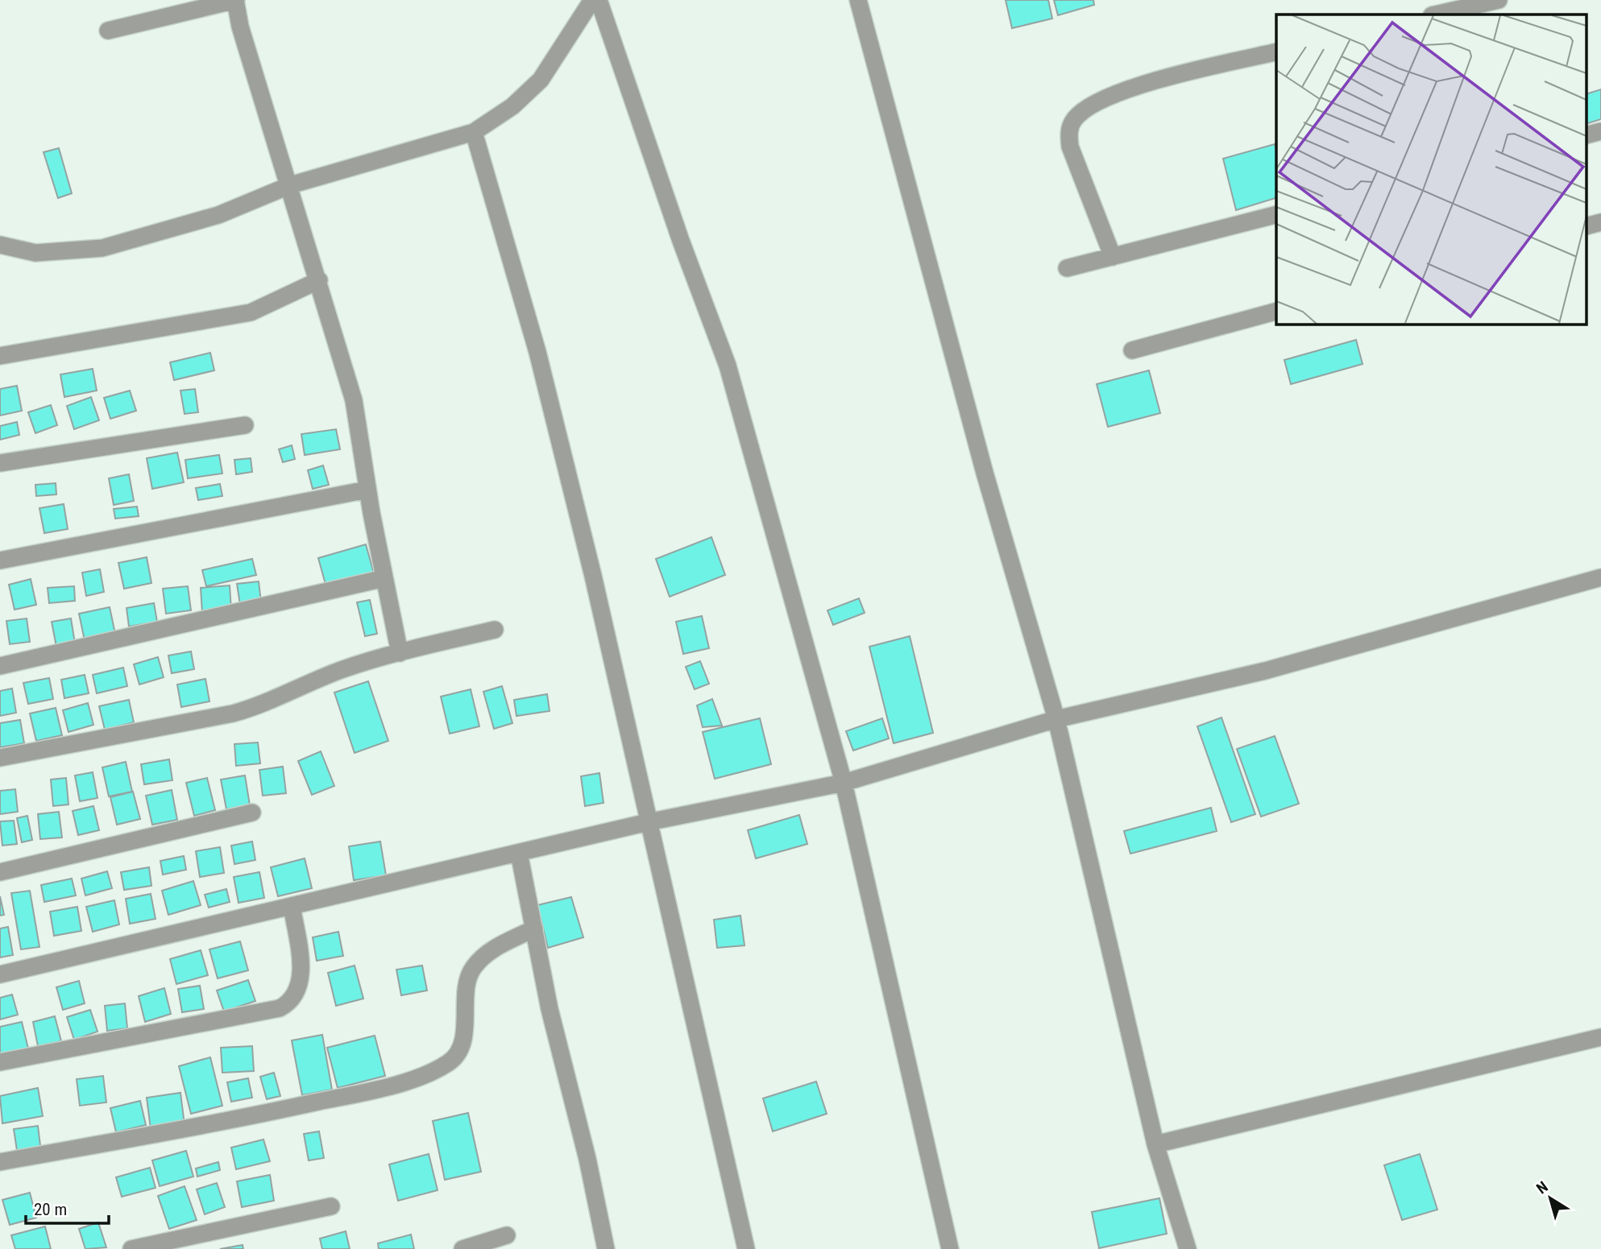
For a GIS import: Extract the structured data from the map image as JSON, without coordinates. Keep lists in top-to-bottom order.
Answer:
{
  "scale_bar": "20 m",
  "north": "top left"
}
